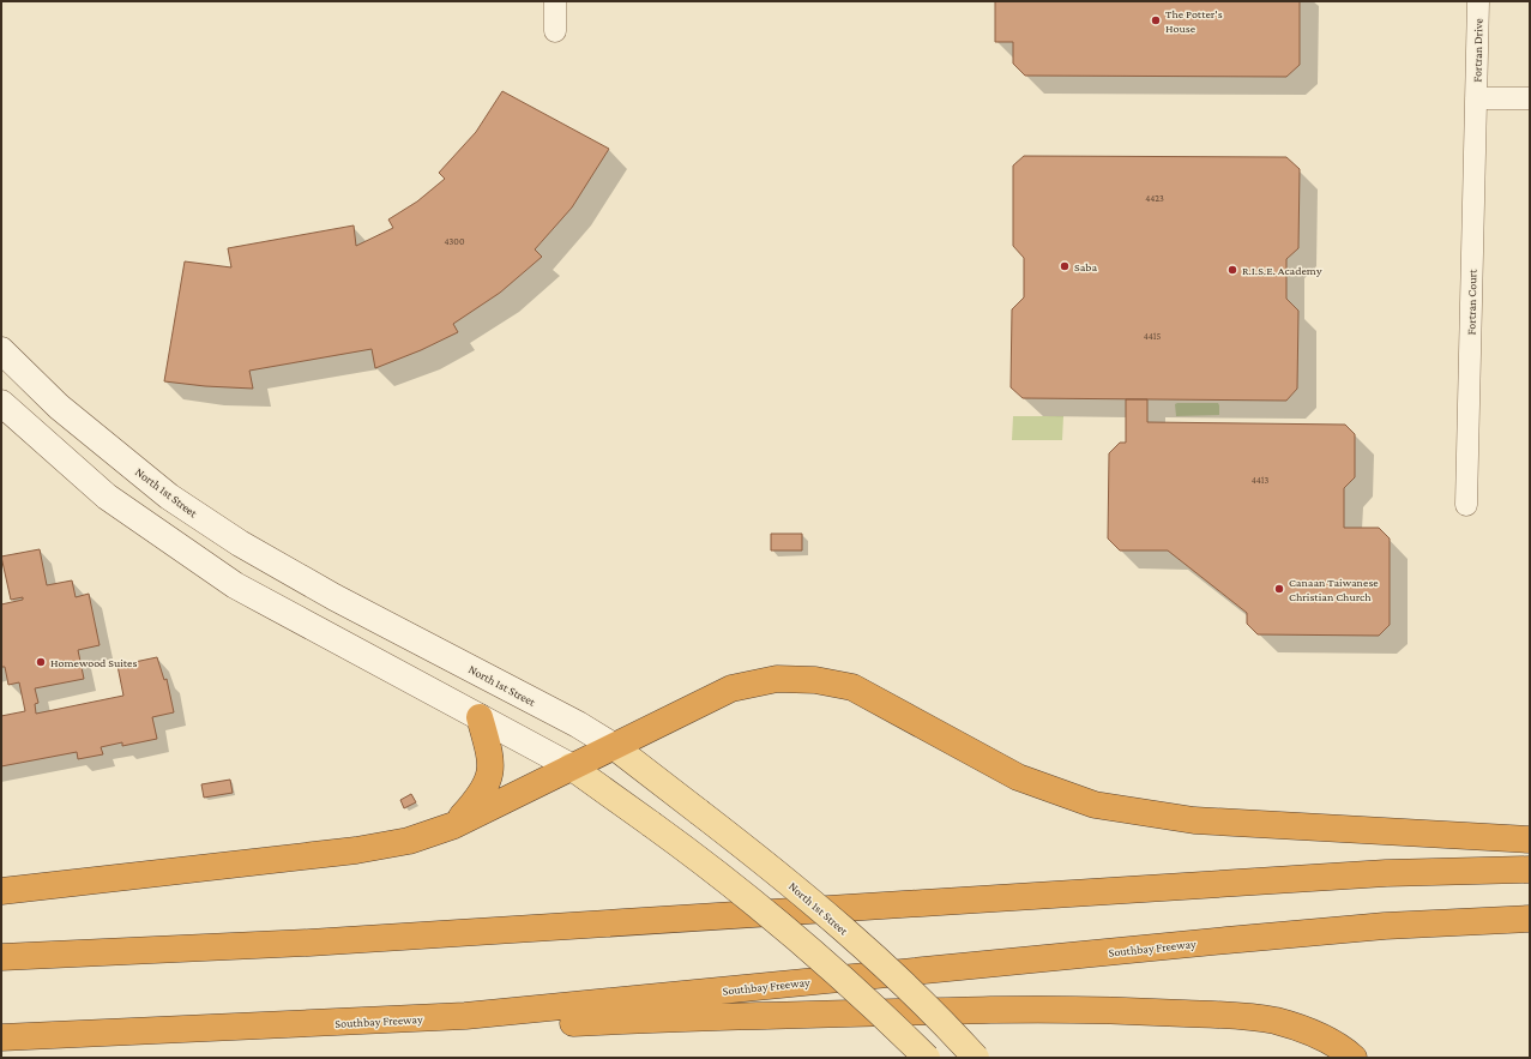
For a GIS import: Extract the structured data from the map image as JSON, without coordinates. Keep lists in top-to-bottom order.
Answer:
{
  "streets": {
    "highway": ["Southbay Freeway"],
    "main road": ["North 1st Street"],
    "street": ["Fortran Drive", "Fortran Court"]
  },
  "crossings": [
    ["Fortran Drive", "Fortran Court"]
  ],
  "places": [
    "The Potter's House",
    "Saba",
    "R.I.S.E. Academy",
    "Canaan Taiwanese Christian Church",
    "Homewood Suites"
  ],
  "house_numbers": [
    "4423",
    "4300",
    "4415",
    "4413"
  ]
}
